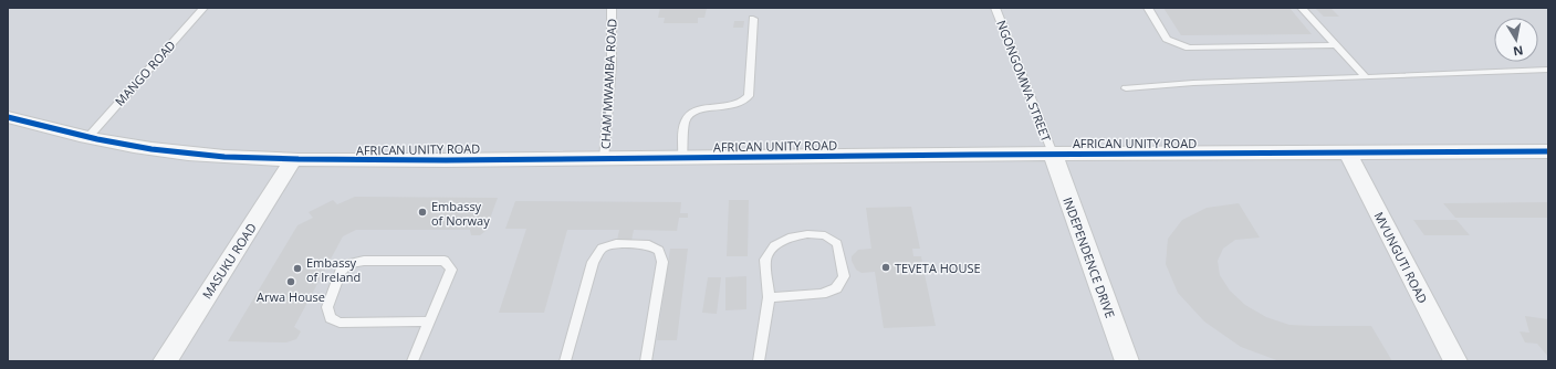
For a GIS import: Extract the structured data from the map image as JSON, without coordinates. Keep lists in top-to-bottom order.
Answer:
{
  "streets": {
    "street": [
      "AFRICAN UNITY ROAD",
      "INDEPENDENCE DRIVE",
      "MVUNGUTI ROAD",
      "MASUKU ROAD"
    ],
    "lane": ["MANGO ROAD", "NGONGOMWA STREET", "CHAM'MWAMBA ROAD"]
  },
  "crossings": [
    ["MANGO ROAD", "AFRICAN UNITY ROAD"],
    ["NGONGOMWA STREET", "AFRICAN UNITY ROAD"],
    ["NGONGOMWA STREET", "INDEPENDENCE DRIVE"],
    ["CHAM'MWAMBA ROAD", "AFRICAN UNITY ROAD"],
    ["AFRICAN UNITY ROAD", "INDEPENDENCE DRIVE"],
    ["AFRICAN UNITY ROAD", "MVUNGUTI ROAD"],
    ["AFRICAN UNITY ROAD", "MASUKU ROAD"]
  ],
  "places": [
    "Embassy of Norway",
    "TEVETA HOUSE",
    "Embassy of Ireland",
    "Arwa House"
  ],
  "north": "bottom"
}
